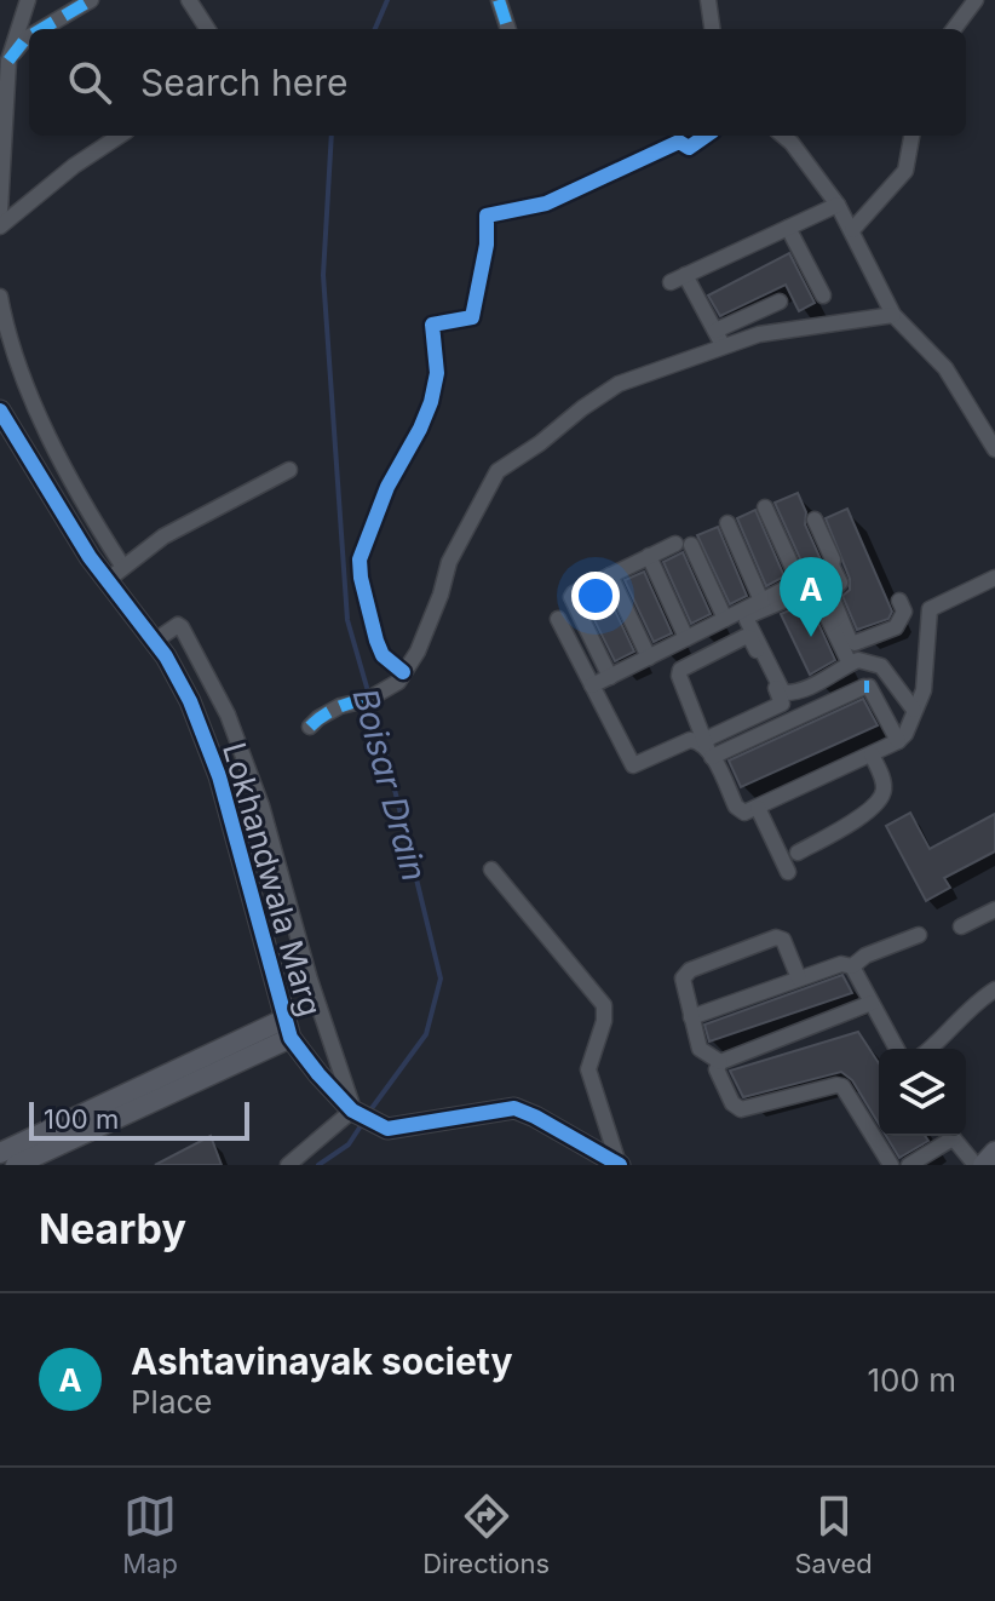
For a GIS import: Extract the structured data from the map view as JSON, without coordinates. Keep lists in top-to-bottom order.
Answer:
{
  "streets": {
    "street": ["Lokhandwala Marg"]
  },
  "water": ["Boisar Drain"],
  "scale_bar": "100 m",
  "page": {
    "search": "Search here",
    "pins": "A",
    "scale": "100 m",
    "heading": "Nearby",
    "list": [
      {
        "mark": "A",
        "name": "Ashtavinayak society",
        "note": "Place",
        "value": "100 m"
      }
    ],
    "nav": ["Map", "Directions", "Saved"]
  }
}
